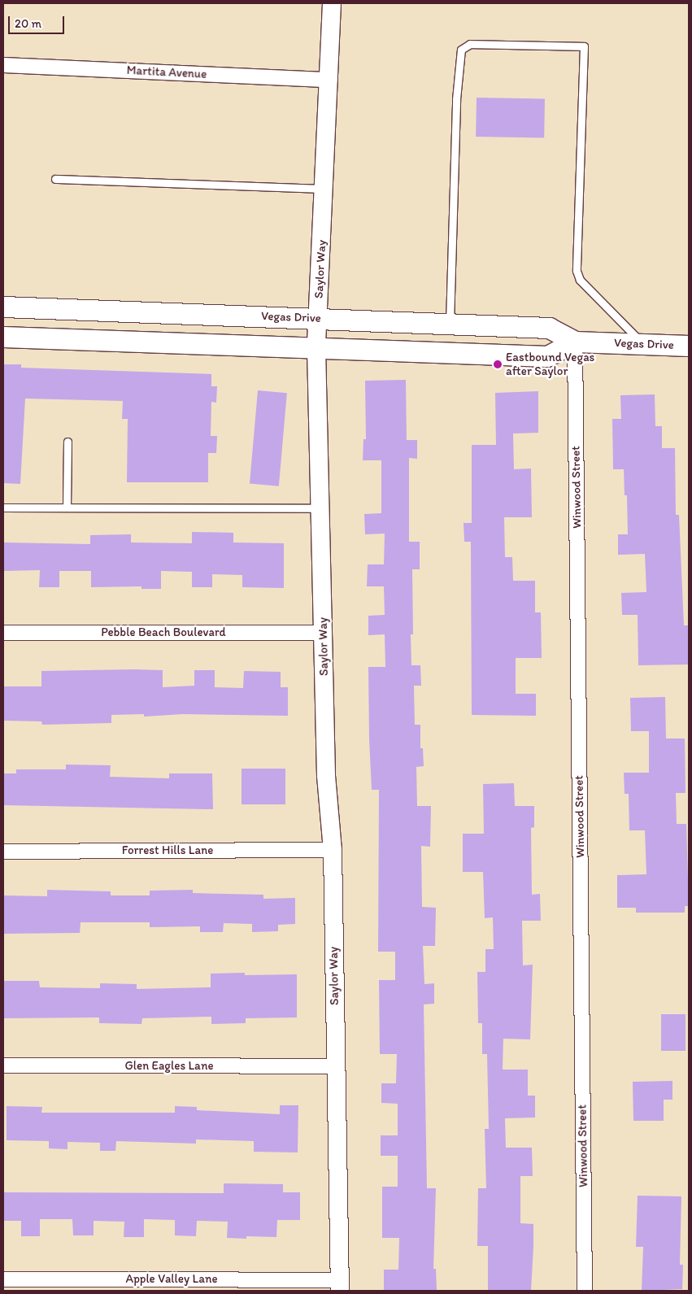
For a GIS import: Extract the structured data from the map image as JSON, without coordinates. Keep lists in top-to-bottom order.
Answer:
{
  "streets": {
    "main road": ["Vegas Drive"],
    "street": [
      "Martita Avenue",
      "Saylor Way",
      "Winwood Street",
      "Pebble Beach Boulevard",
      "Forrest Hills Lane",
      "Glen Eagles Lane",
      "Apple Valley Lane"
    ]
  },
  "crossings": [
    ["Martita Avenue", "Saylor Way"],
    ["Saylor Way", "Vegas Drive"],
    ["Saylor Way", "Pebble Beach Boulevard"],
    ["Saylor Way", "Forrest Hills Lane"],
    ["Saylor Way", "Glen Eagles Lane"],
    ["Saylor Way", "Apple Valley Lane"],
    ["Vegas Drive", "Winwood Street"]
  ],
  "places": ["Eastbound Vegas after Saylor"],
  "scale_bar": "20 m"
}
